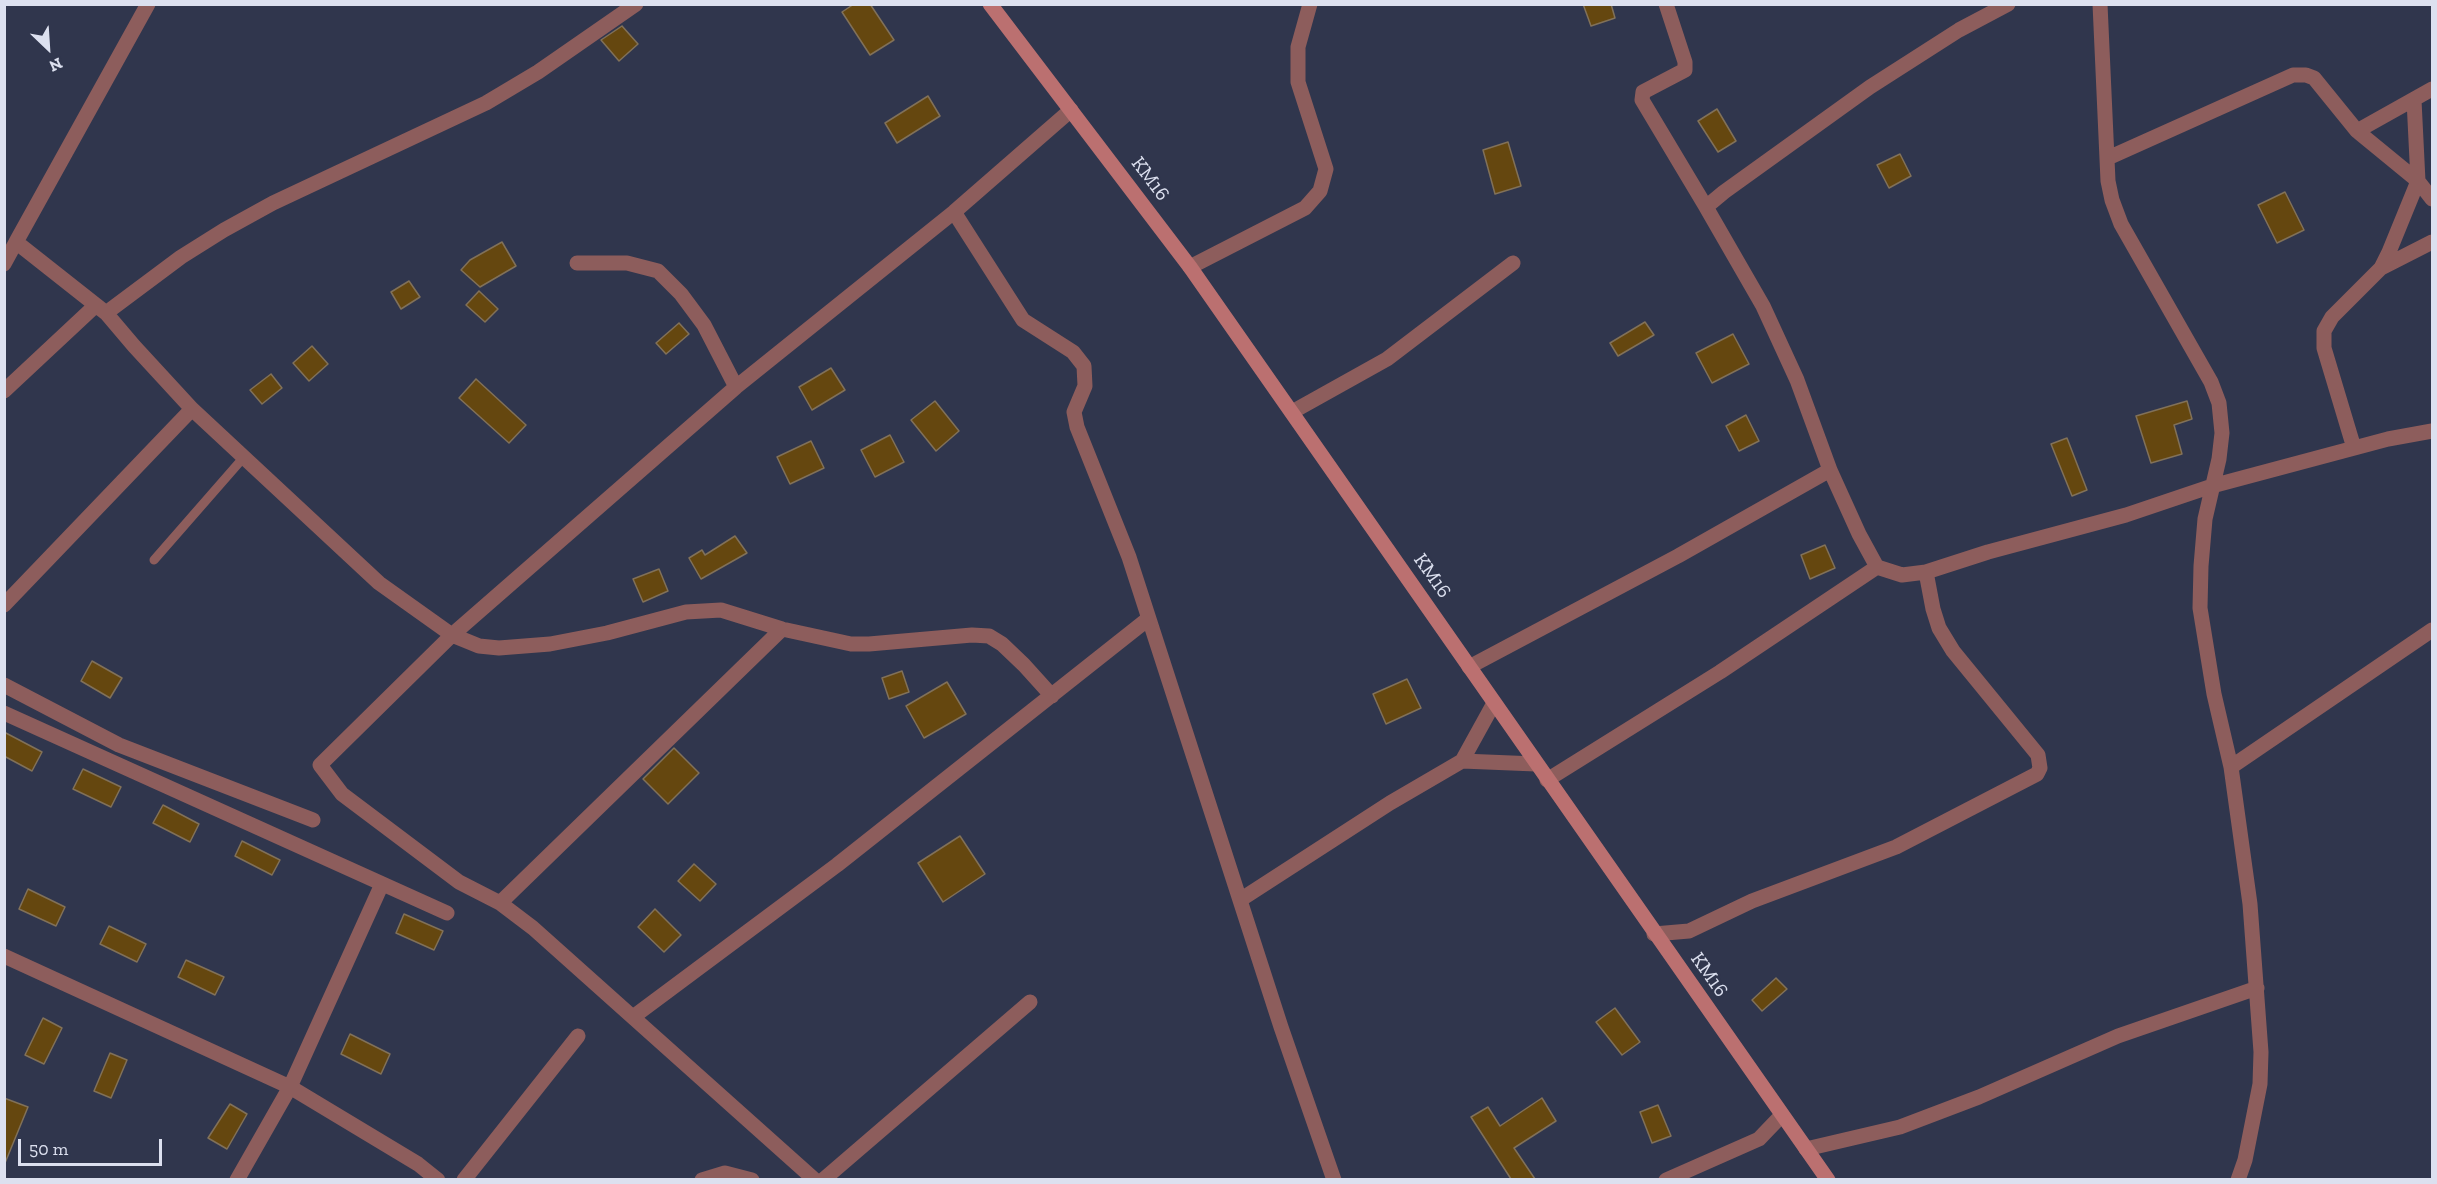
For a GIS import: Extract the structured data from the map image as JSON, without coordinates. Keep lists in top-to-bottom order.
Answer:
{
  "streets": {
    "street": ["KM16"]
  },
  "scale_bar": "50 m",
  "north": "bottom right"
}
